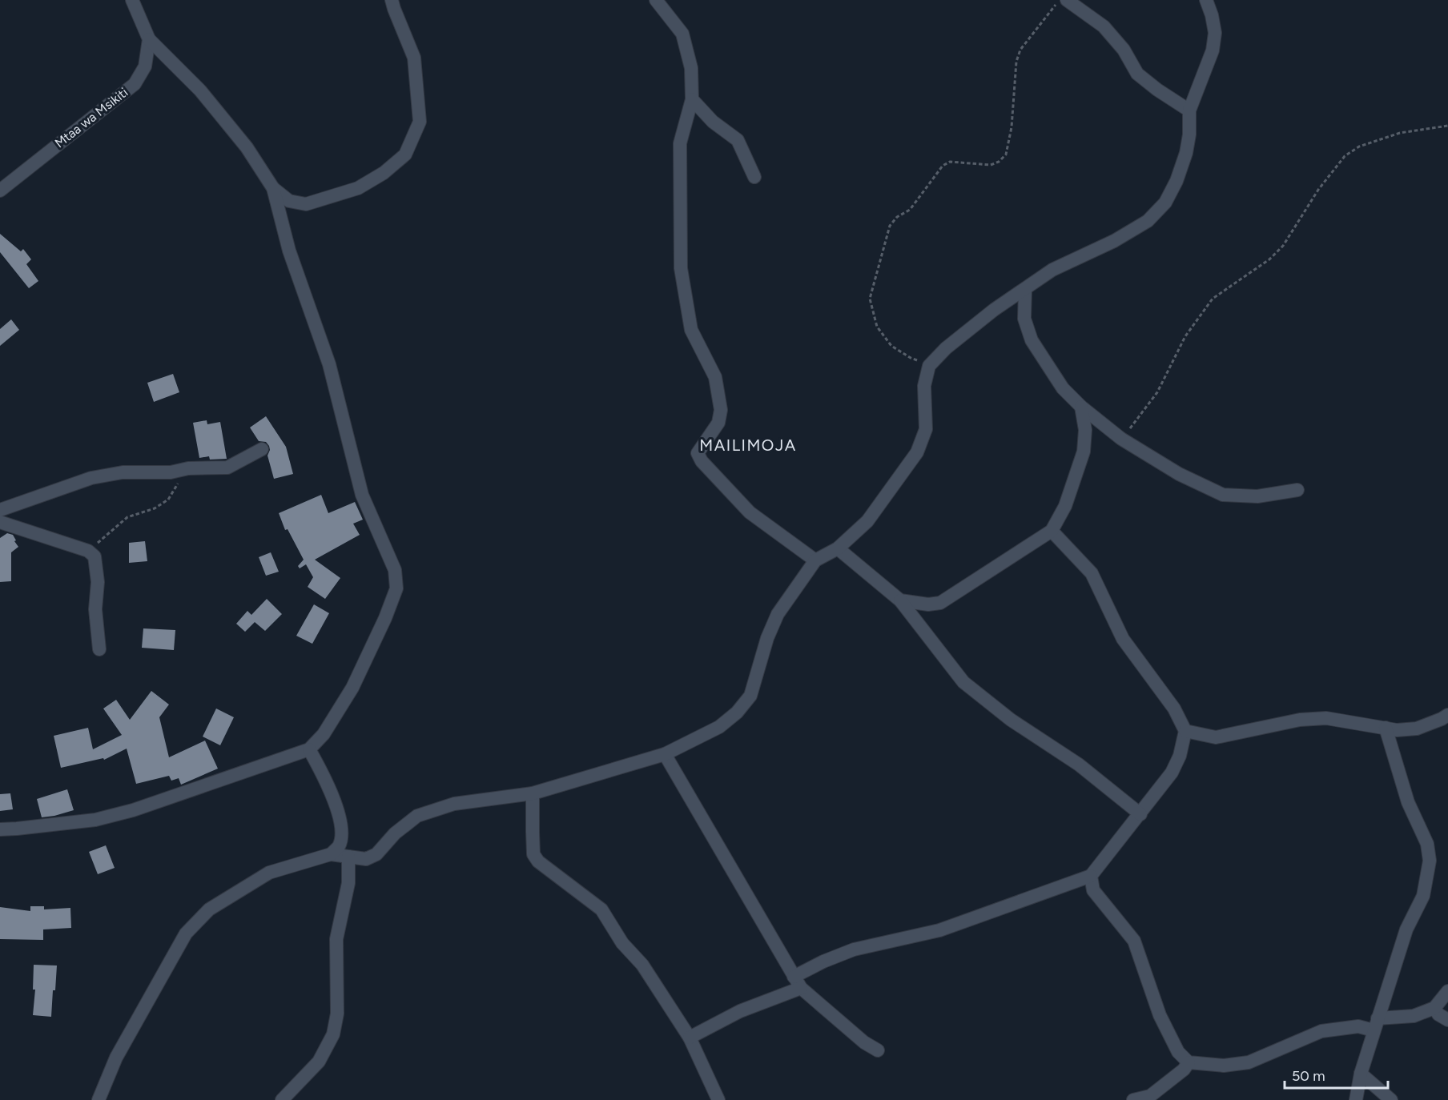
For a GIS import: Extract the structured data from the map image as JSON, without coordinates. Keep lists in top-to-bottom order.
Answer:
{
  "streets": {
    "street": ["Mtaa wa Msikiti"]
  },
  "districts": ["MAILIMOJA"],
  "scale_bar": "50 m"
}
